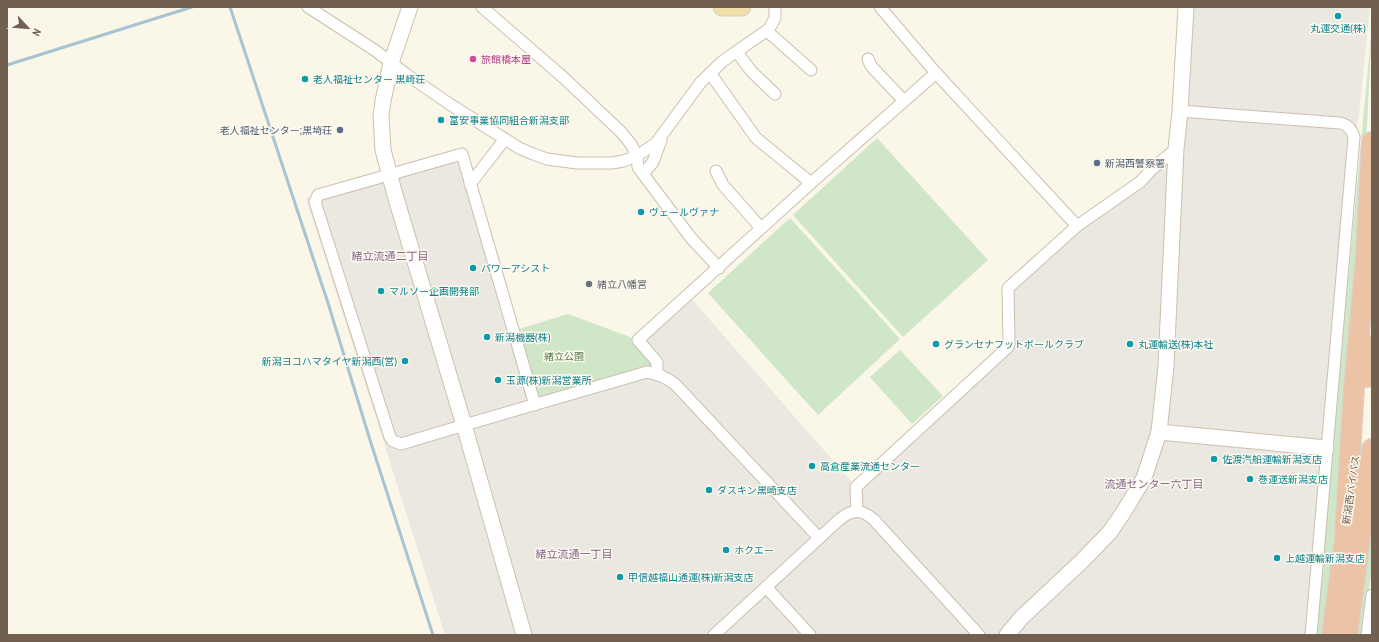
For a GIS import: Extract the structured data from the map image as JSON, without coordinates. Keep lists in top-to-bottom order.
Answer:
{
  "streets": {
    "highway": ["新潟西バイパス"]
  },
  "districts": ["緒立流通二丁目", "流通センター六丁目", "緒立流通一丁目"],
  "parks": ["緒立公園"],
  "places": [
    "丸運交通(株)",
    "旅館橋本屋",
    "老人福祉センター 黒崎荘",
    "富安事業協同組合新潟支部",
    "老人福祉センター;黒埼荘",
    "新潟西警察署",
    "ヴェールヴァナ",
    "パワーアシスト",
    "緒立八幡宮",
    "マルソー企画開発部",
    "新潟機器(株)",
    "グランセナフットボールクラブ",
    "丸運輸送(株)本社",
    "新潟ヨコハマタイヤ新潟西(営)",
    "玉源(株)新潟営業所",
    "佐渡汽船運輸新潟支店",
    "高倉産業流通センター",
    "巻運送新潟支店",
    "ダスキン黒崎支店",
    "ホクエー",
    "上越運輸新潟支店",
    "甲信越福山通運(株)新潟支店"
  ],
  "north": "bottom right"
}
